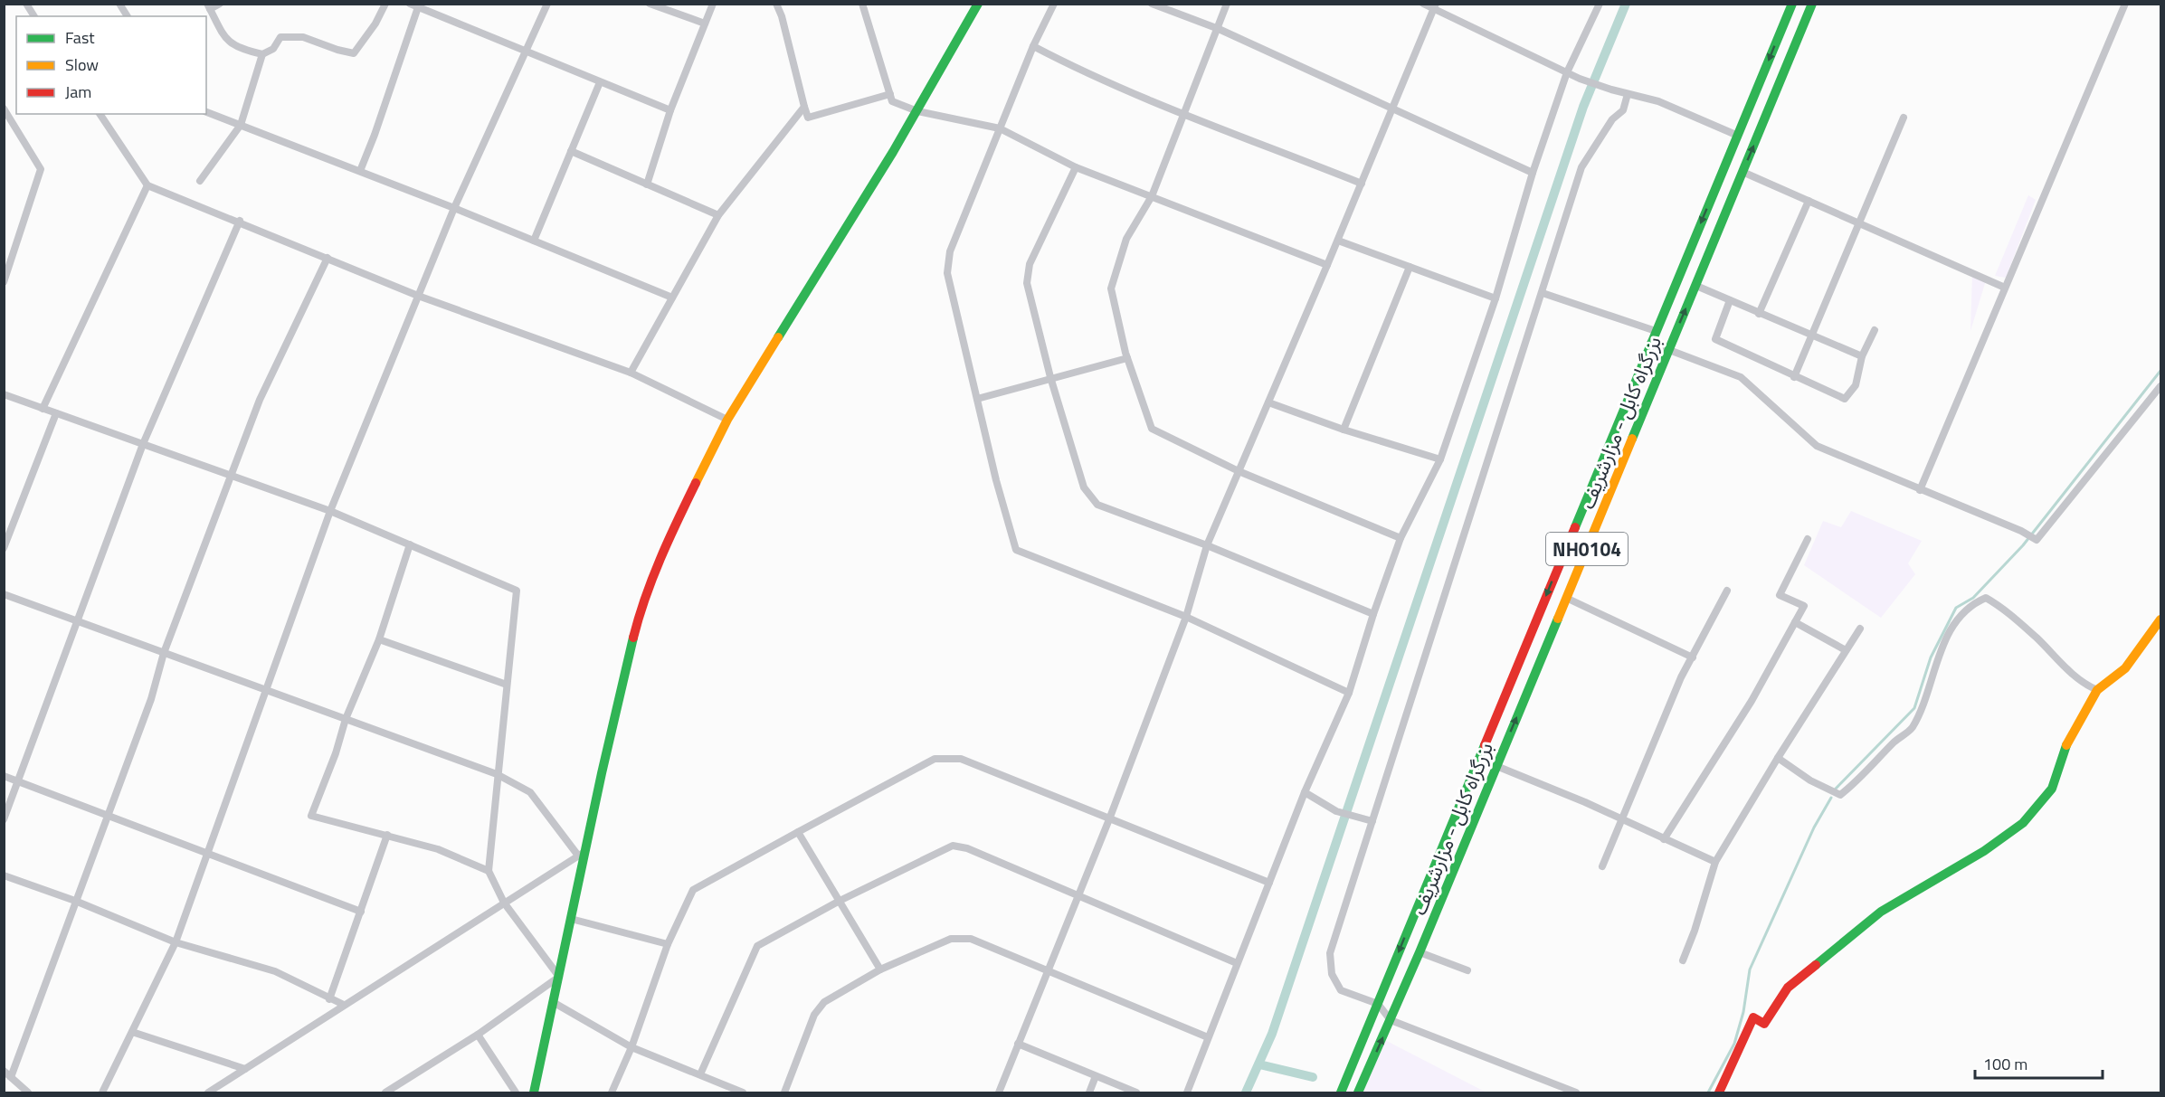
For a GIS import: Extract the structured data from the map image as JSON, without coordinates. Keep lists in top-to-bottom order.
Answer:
{
  "streets": {
    "main road": ["بزرگراه کابل - مزارشریف", "NH0104"]
  },
  "legend": ["Fast", "Slow", "Jam"],
  "scale_bar": "100 m"
}
